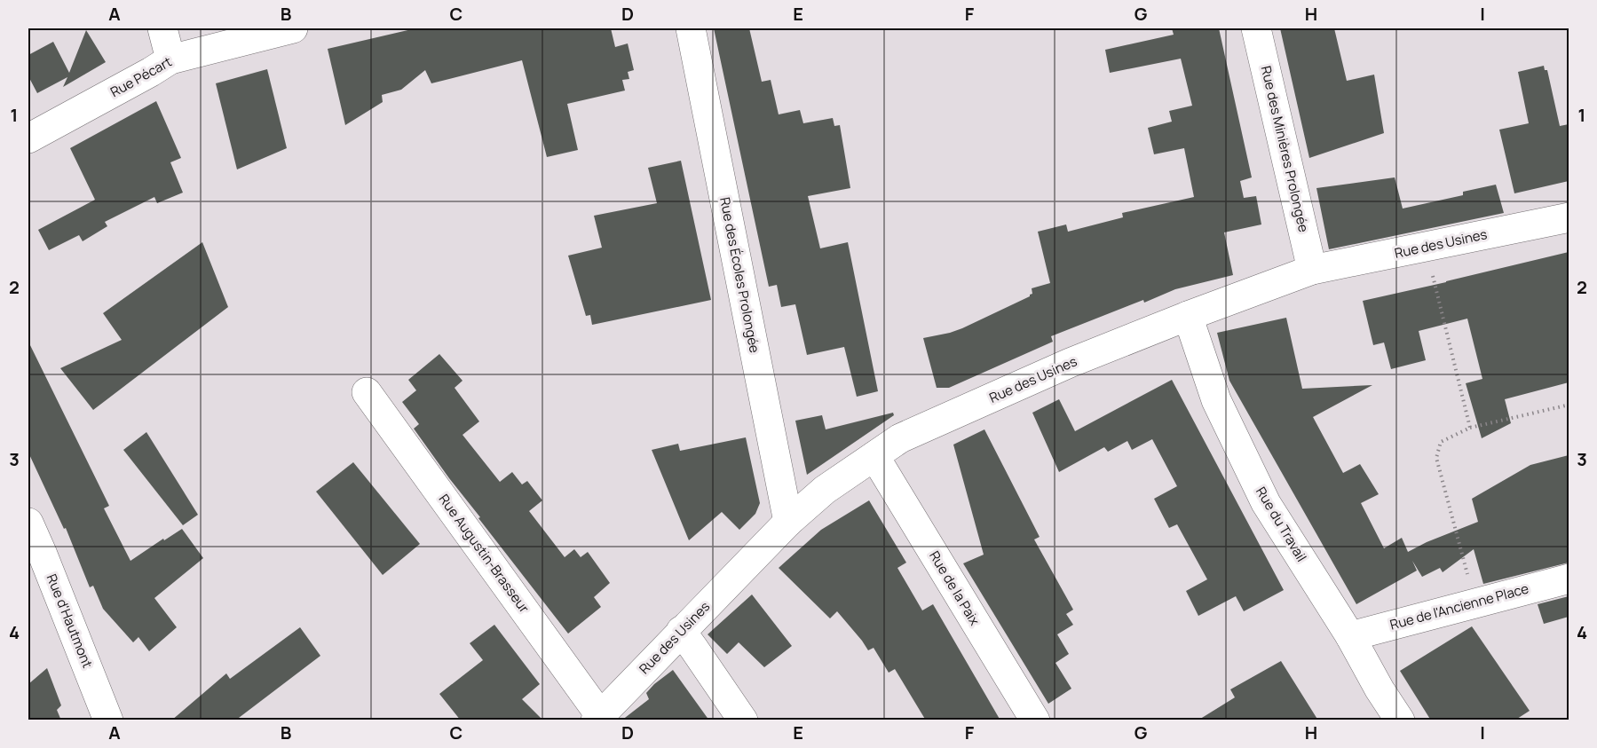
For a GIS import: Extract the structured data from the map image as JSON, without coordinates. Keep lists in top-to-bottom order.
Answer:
{
  "streets": {
    "street": [
      "Rue Pécart",
      "Rue des Minières Prolongée",
      "Rue des Usines",
      "Rue des Écoles Prolongée",
      "Rue du Travail",
      "Rue Augustin-Brasseur",
      "Rue de la Paix",
      "Rue de l'Ancienne Place",
      "Rue d'Hautmont"
    ]
  },
  "crossings": [
    ["Rue des Minières Prolongée", "Rue des Usines"],
    ["Rue des Usines", "Rue des Écoles Prolongée"],
    ["Rue des Usines", "Rue du Travail"],
    ["Rue des Usines", "Rue Augustin-Brasseur"],
    ["Rue des Usines", "Rue de la Paix"],
    ["Rue du Travail", "Rue de l'Ancienne Place"]
  ],
  "grid": {
    "columns": [
      "A",
      "B",
      "C",
      "D",
      "E",
      "F",
      "G",
      "H",
      "I"
    ],
    "rows": [
      "1",
      "2",
      "3",
      "4"
    ]
  }
}
